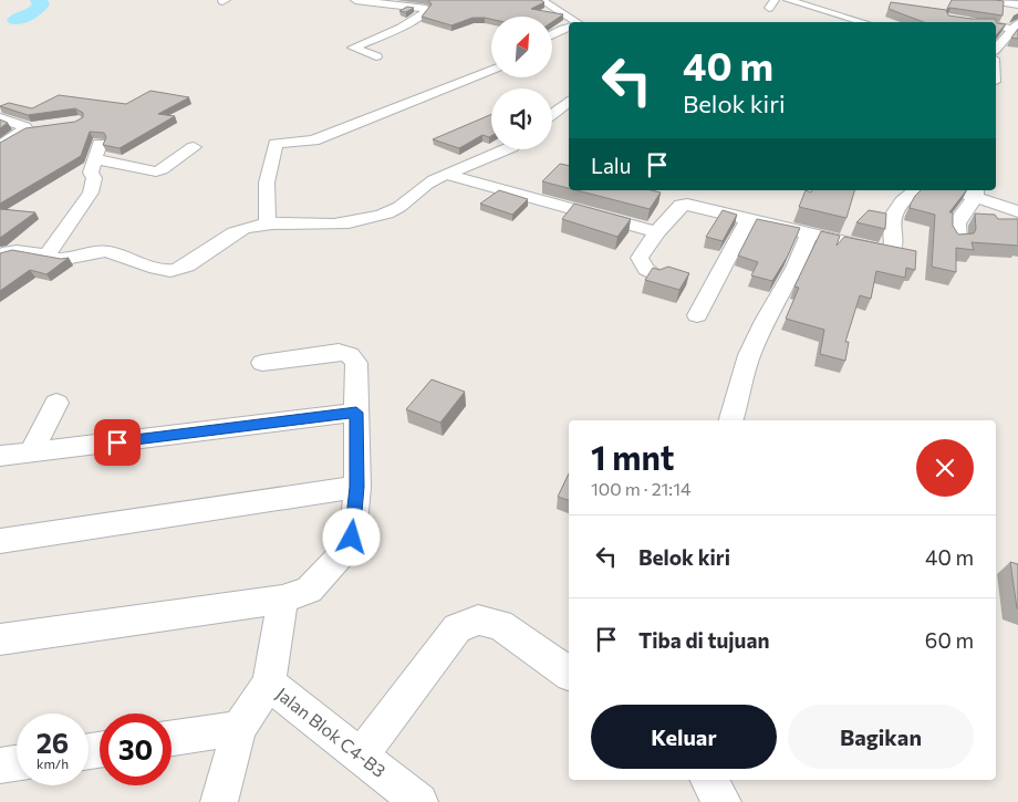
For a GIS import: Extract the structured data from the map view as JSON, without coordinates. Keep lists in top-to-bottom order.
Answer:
{
  "streets": {
    "street": ["Jalan Blok C4-B3"]
  },
  "north": "top right",
  "page": {
    "turn": ["40 m", "Belok kiri"],
    "then": "Lalu",
    "heading": ["1 mnt", "100 m · 21:14"],
    "list": [
      {
        "name": "Belok kiri",
        "value": "40 m"
      },
      {
        "name": "Tiba di tujuan",
        "value": "60 m"
      }
    ],
    "buttons": ["Keluar", "Bagikan"],
    "speed": "26 km/h",
    "limit": "30"
  }
}
